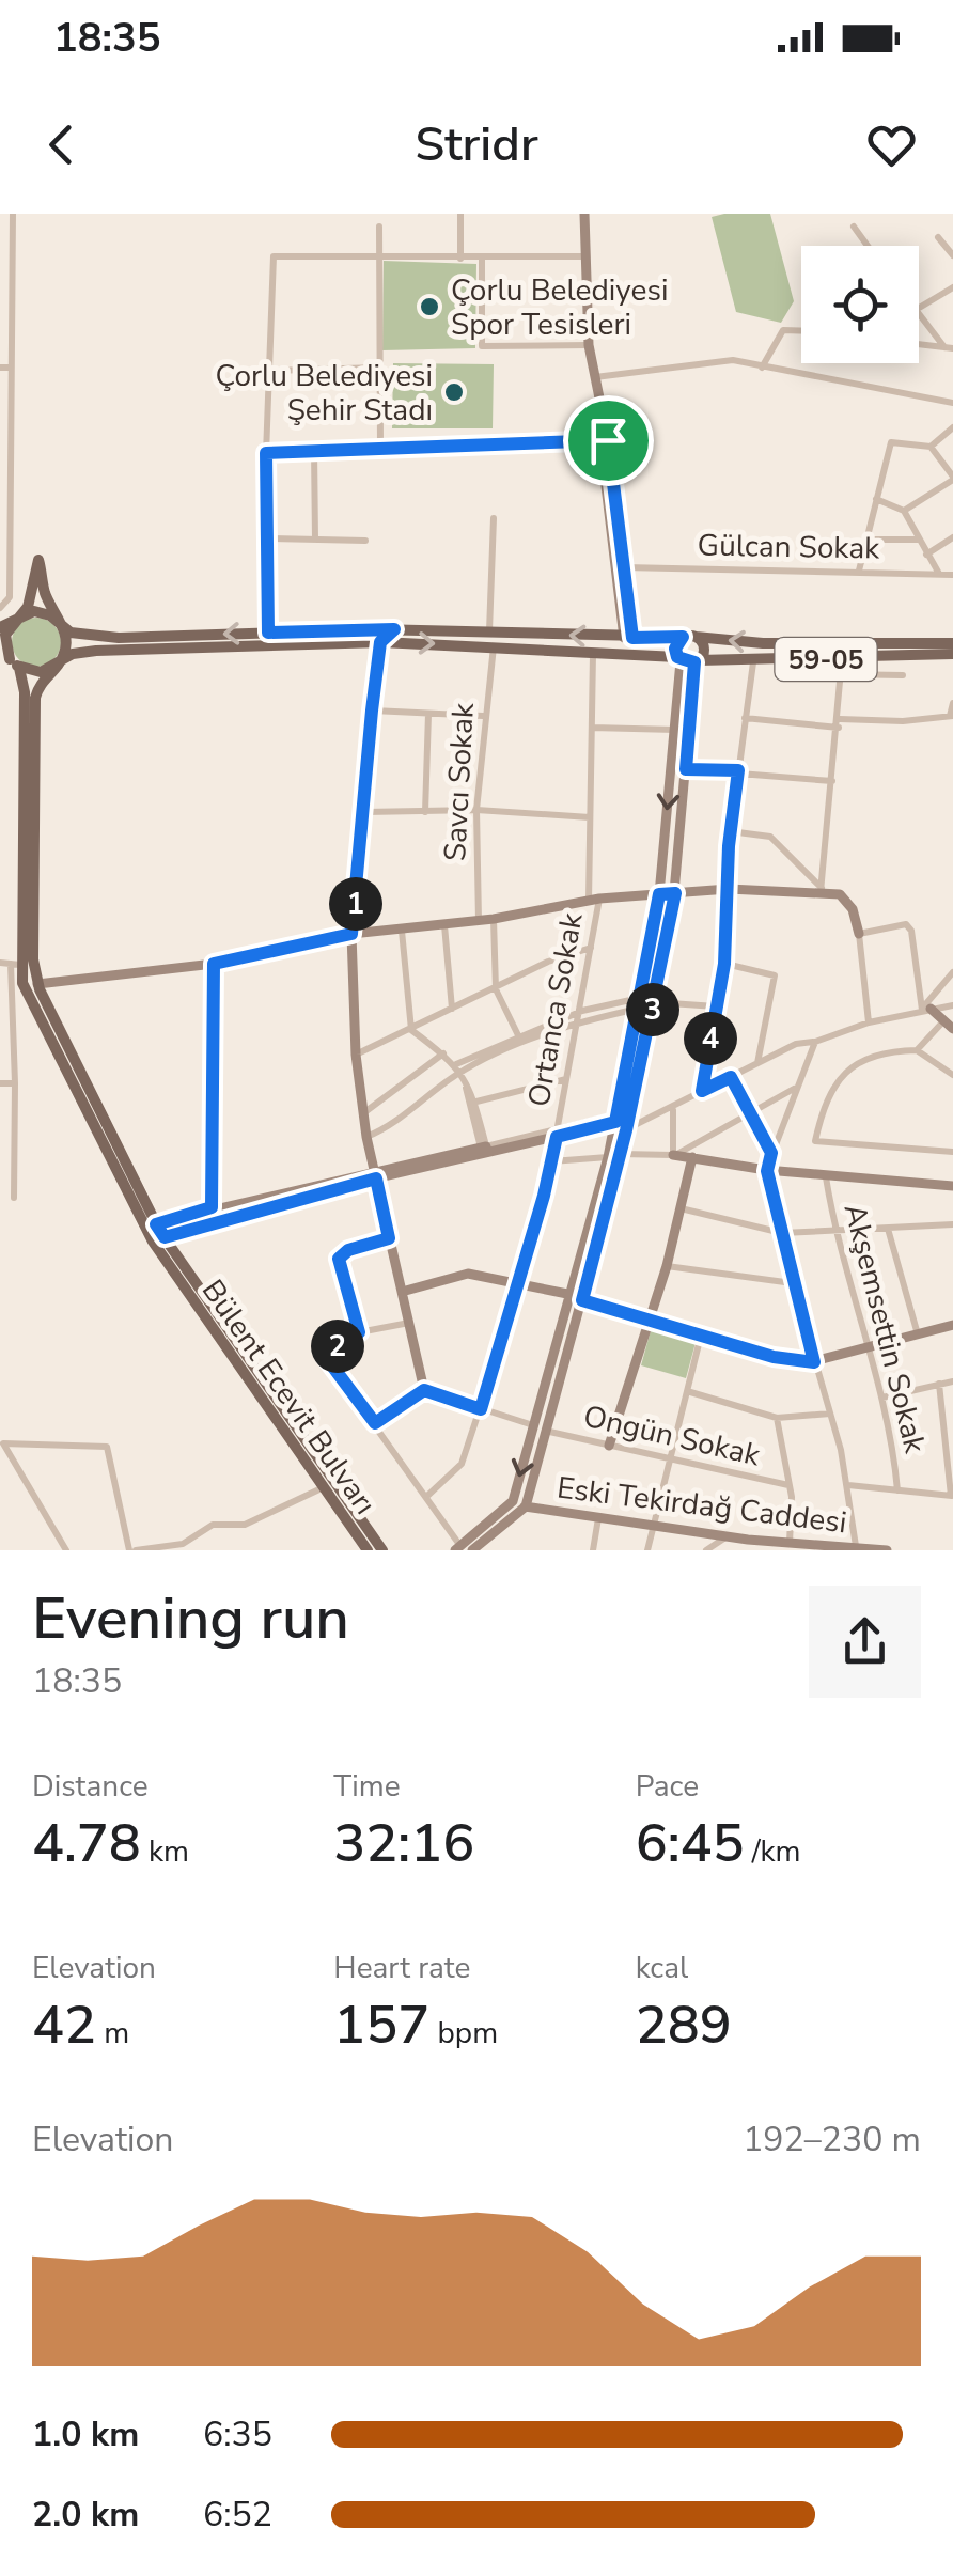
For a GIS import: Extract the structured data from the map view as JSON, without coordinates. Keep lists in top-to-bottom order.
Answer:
{
  "streets": {
    "main road": ["59-05", "Bülent Ecevit Bulvarı"],
    "street": [
      "Gülcan Sokak",
      "Savcı Sokak",
      "Ortanca Sokak",
      "Akşemsettin Sokak",
      "Ongün Sokak",
      "Eski Tekirdağ Caddesi"
    ]
  },
  "places": ["Çorlu Belediyesi Spor Tesisleri", "Çorlu Belediyesi Şehir Stadı"],
  "page": {
    "status": "18:35",
    "header": "Stridr",
    "pins": [
      "1",
      "3",
      "4",
      "2"
    ],
    "heading": ["Evening run", "18:35"],
    "stats": [
      ["Distance", "4.78 km"],
      ["Time", "32:16"],
      ["Pace", "6:45 /km"],
      ["Elevation", "42 m"],
      ["Heart rate", "157 bpm"],
      ["kcal", "289"]
    ],
    "chart": ["Elevation", "192–230 m"],
    "list": [
      {
        "name": "1.0 km",
        "note": "6:35"
      },
      {
        "name": "2.0 km",
        "note": "6:52"
      }
    ]
  }
}
